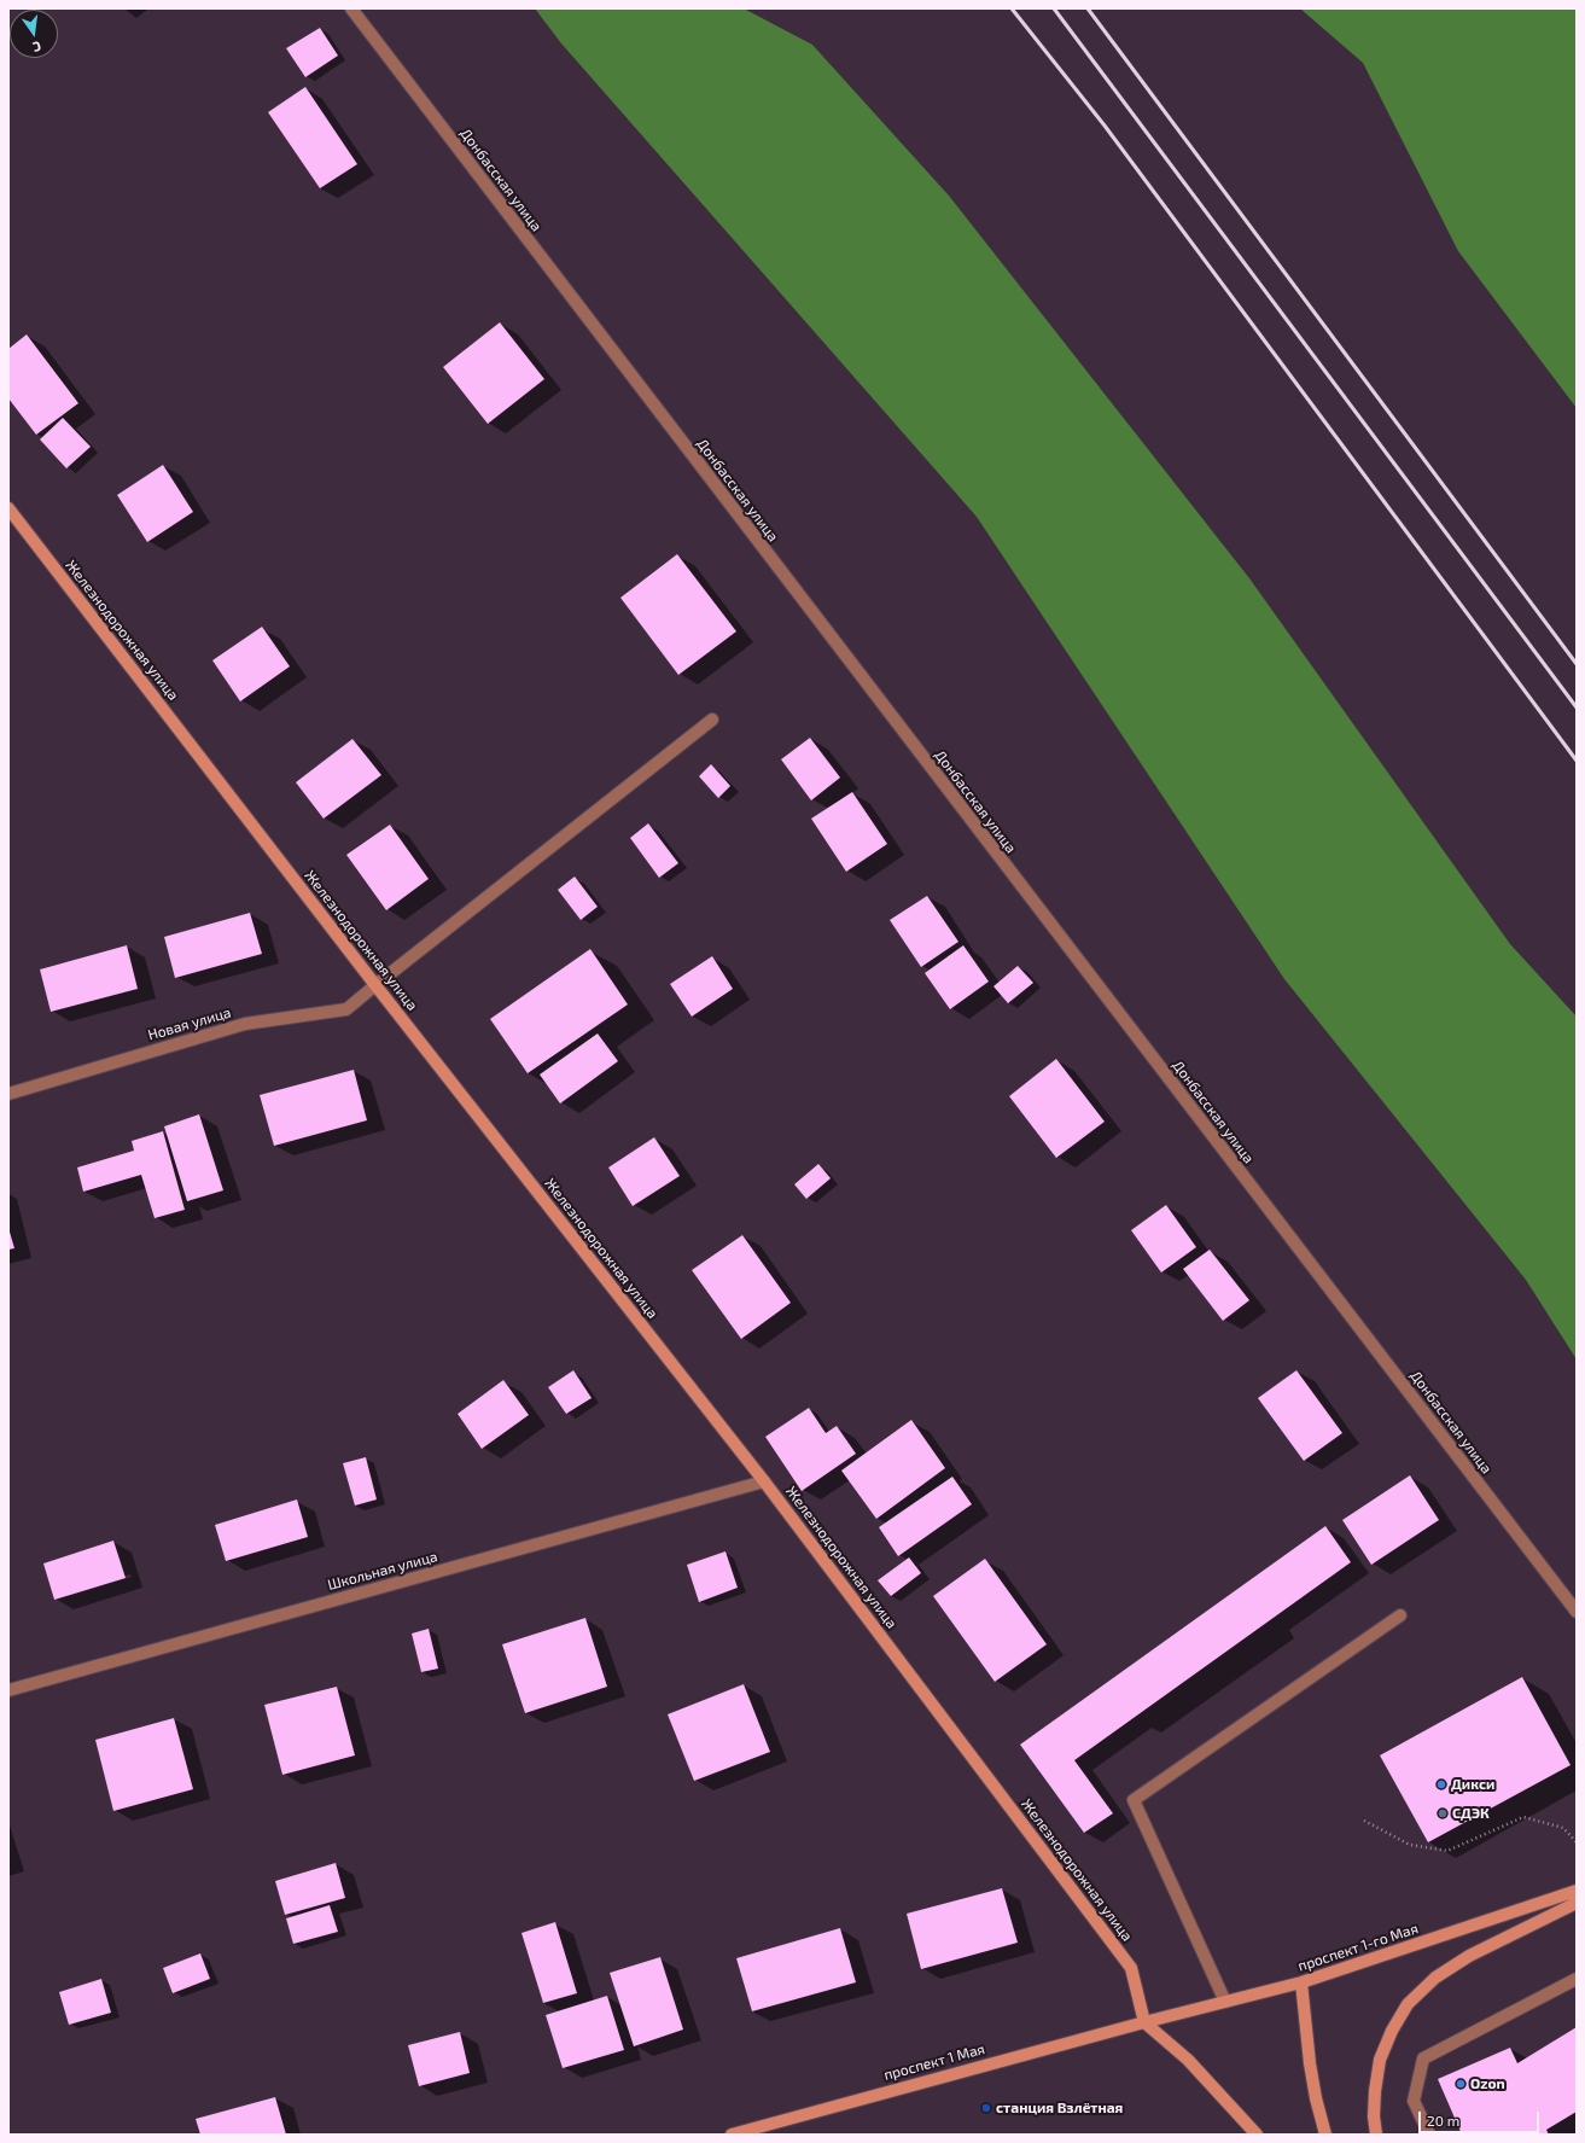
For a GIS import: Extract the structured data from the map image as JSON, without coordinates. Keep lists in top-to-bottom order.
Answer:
{
  "streets": {
    "street": [
      "Донбасская улица",
      "Железнодорожная улица",
      "Новая улица",
      "Школьная улица",
      "проспект 1-го Мая",
      "проспект 1 Мая"
    ]
  },
  "crossings": [
    ["Железнодорожная улица", "Новая улица"],
    ["Железнодорожная улица", "Школьная улица"],
    ["Железнодорожная улица", "проспект 1-го Мая"],
    ["Железнодорожная улица", "проспект 1 Мая"],
    ["проспект 1-го Мая", "проспект 1 Мая"]
  ],
  "places": [
    "Дикси",
    "СДЭК",
    "Ozon",
    "станция Взлётная"
  ],
  "scale_bar": "20 m",
  "north": "bottom"
}
